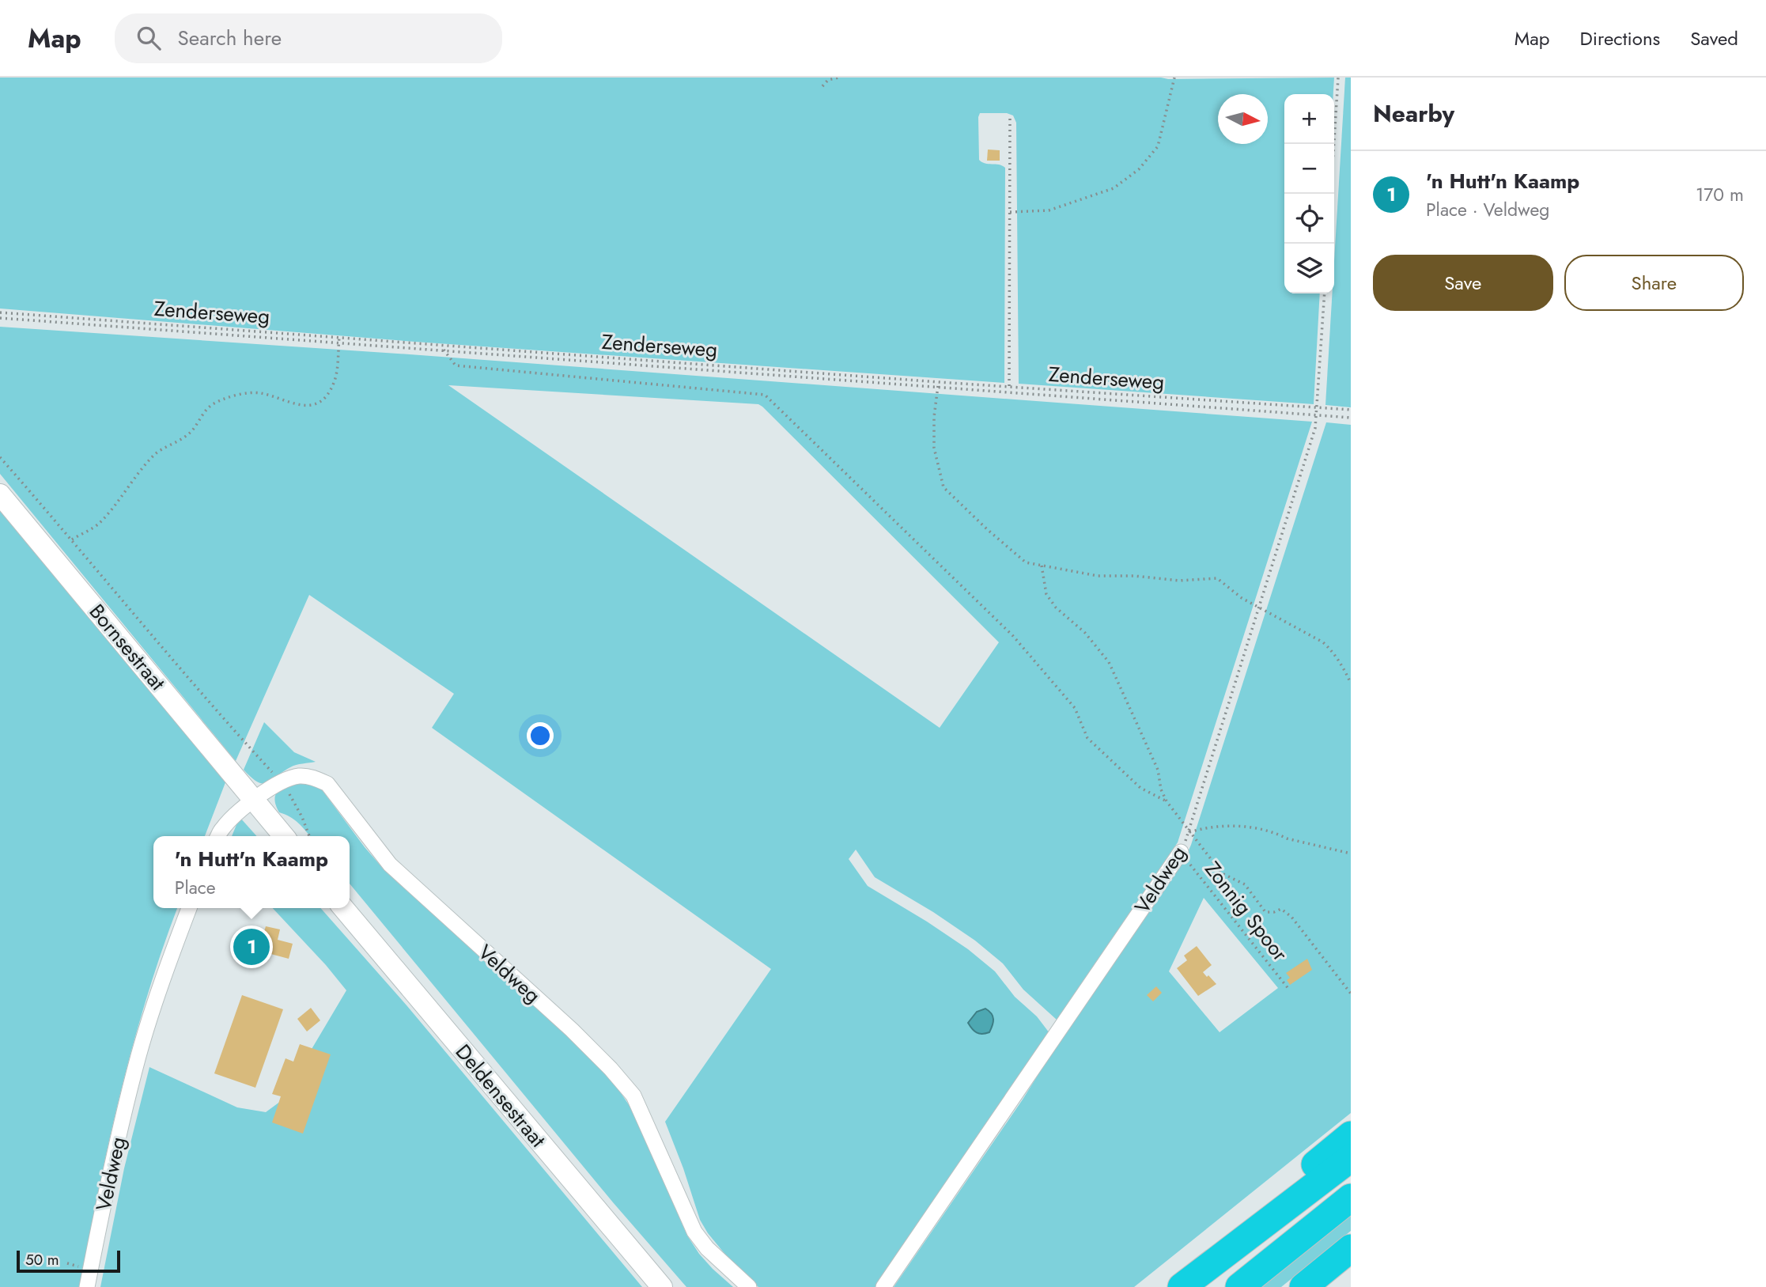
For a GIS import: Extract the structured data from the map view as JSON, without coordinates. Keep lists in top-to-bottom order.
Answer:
{
  "streets": {
    "street": ["Bornsestraat", "Veldweg", "Deldensestraat"],
    "path": ["Zenderseweg", "Zonnig Spoor"]
  },
  "crossings": [
    ["Zenderseweg", "Veldweg"],
    ["Bornsestraat", "Veldweg"],
    ["Veldweg", "Zonnig Spoor"]
  ],
  "scale_bar": "50 m",
  "north": "right",
  "page": {
    "header": "Map",
    "search": "Search here",
    "nav": ["Map", "Directions", "Saved"],
    "heading": "Nearby",
    "map_buttons": ["+", "−"],
    "list": [
      {
        "mark": "1",
        "name": "'n Hutt'n Kaamp",
        "note": "Place · Veldweg",
        "value": "170 m"
      }
    ],
    "buttons": ["Save", "Share"],
    "popup": ["'n Hutt'n Kaamp", "Place"],
    "pins": "1",
    "scale": "50 m"
  }
}
